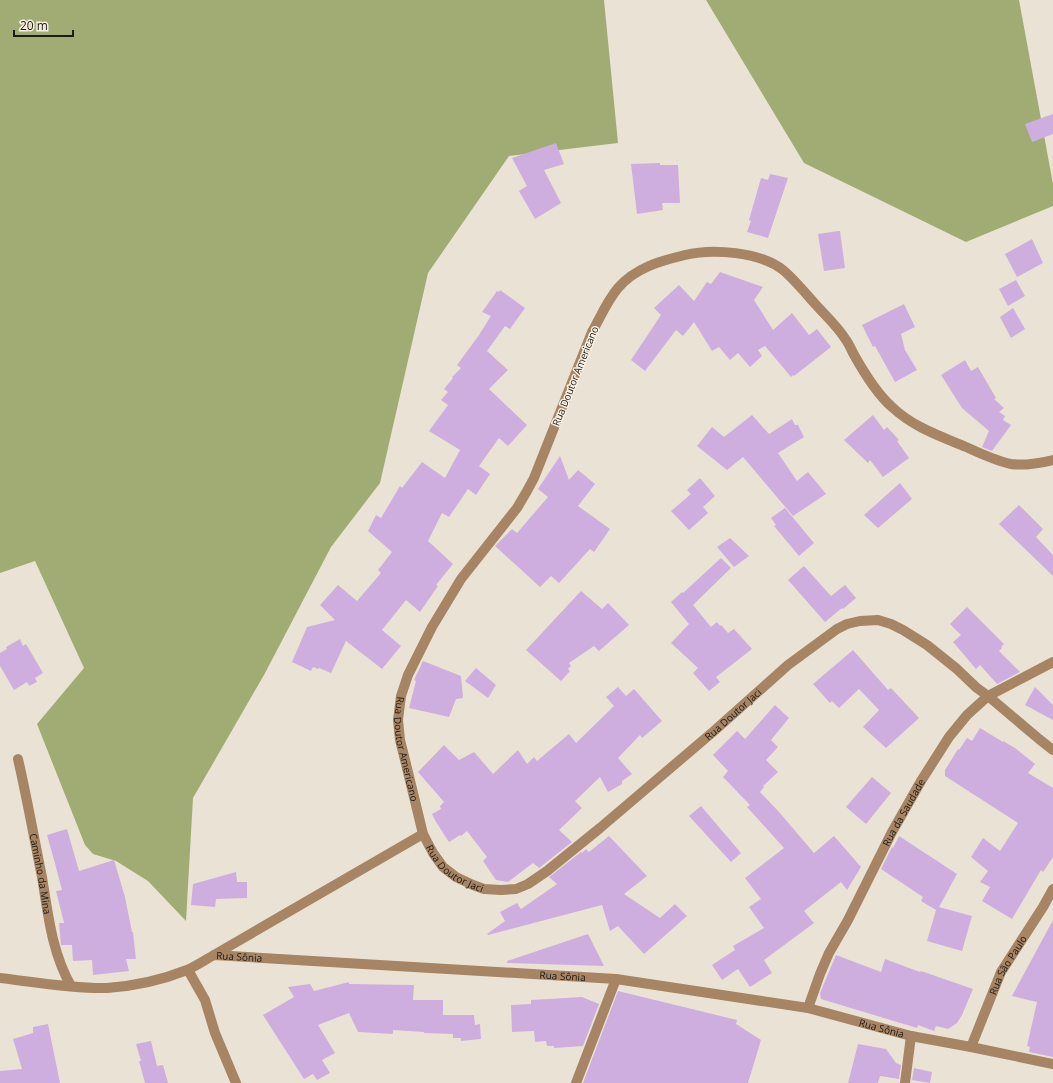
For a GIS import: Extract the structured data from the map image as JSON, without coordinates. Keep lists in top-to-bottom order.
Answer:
{
  "streets": {
    "street": [
      "Rua Doutor Americano",
      "Rua Doutor Jaci",
      "Rua da Saudade",
      "Caminho da Mina",
      "Rua Sônia",
      "Rua São Paulo"
    ]
  },
  "crossings": [
    ["Rua Doutor Americano", "Rua Doutor Jaci"],
    ["Rua Doutor Jaci", "Rua da Saudade"],
    ["Rua da Saudade", "Rua Sônia"],
    ["Caminho da Mina", "Rua Sônia"],
    ["Rua Sônia", "Rua São Paulo"]
  ],
  "scale_bar": "20 m"
}
